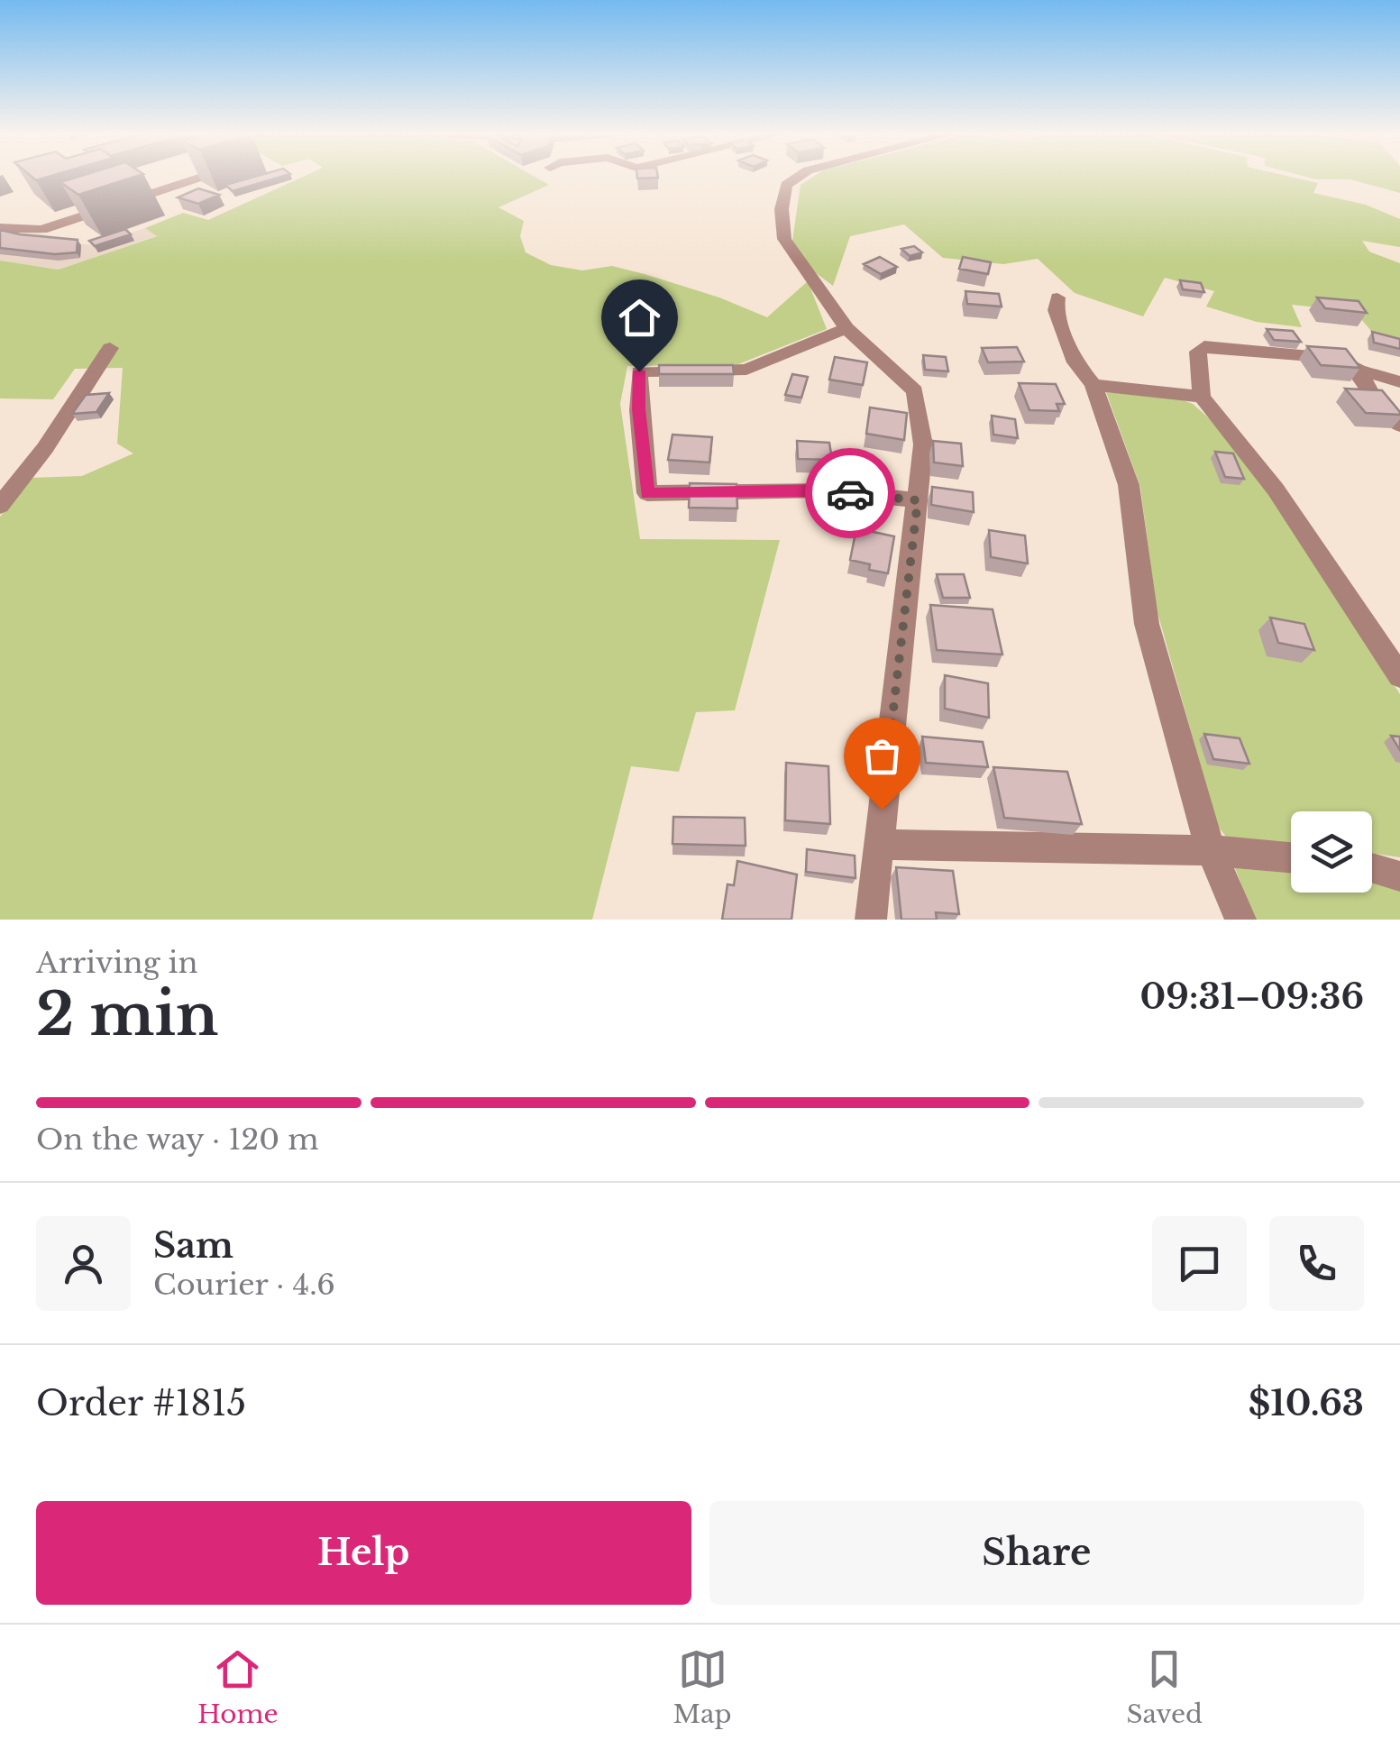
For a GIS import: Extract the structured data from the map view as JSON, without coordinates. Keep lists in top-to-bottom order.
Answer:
{
  "page": {
    "heading": ["2 min", "Arriving in", "09:31–09:36"],
    "panel": [
      "Sam",
      "Courier · 4.6",
      "Order #1815",
      "$10.63"
    ],
    "bar": "On the way · 120 m",
    "buttons": ["Help", "Share"],
    "tabs": ["Home", "Map", "Saved"]
  }
}
